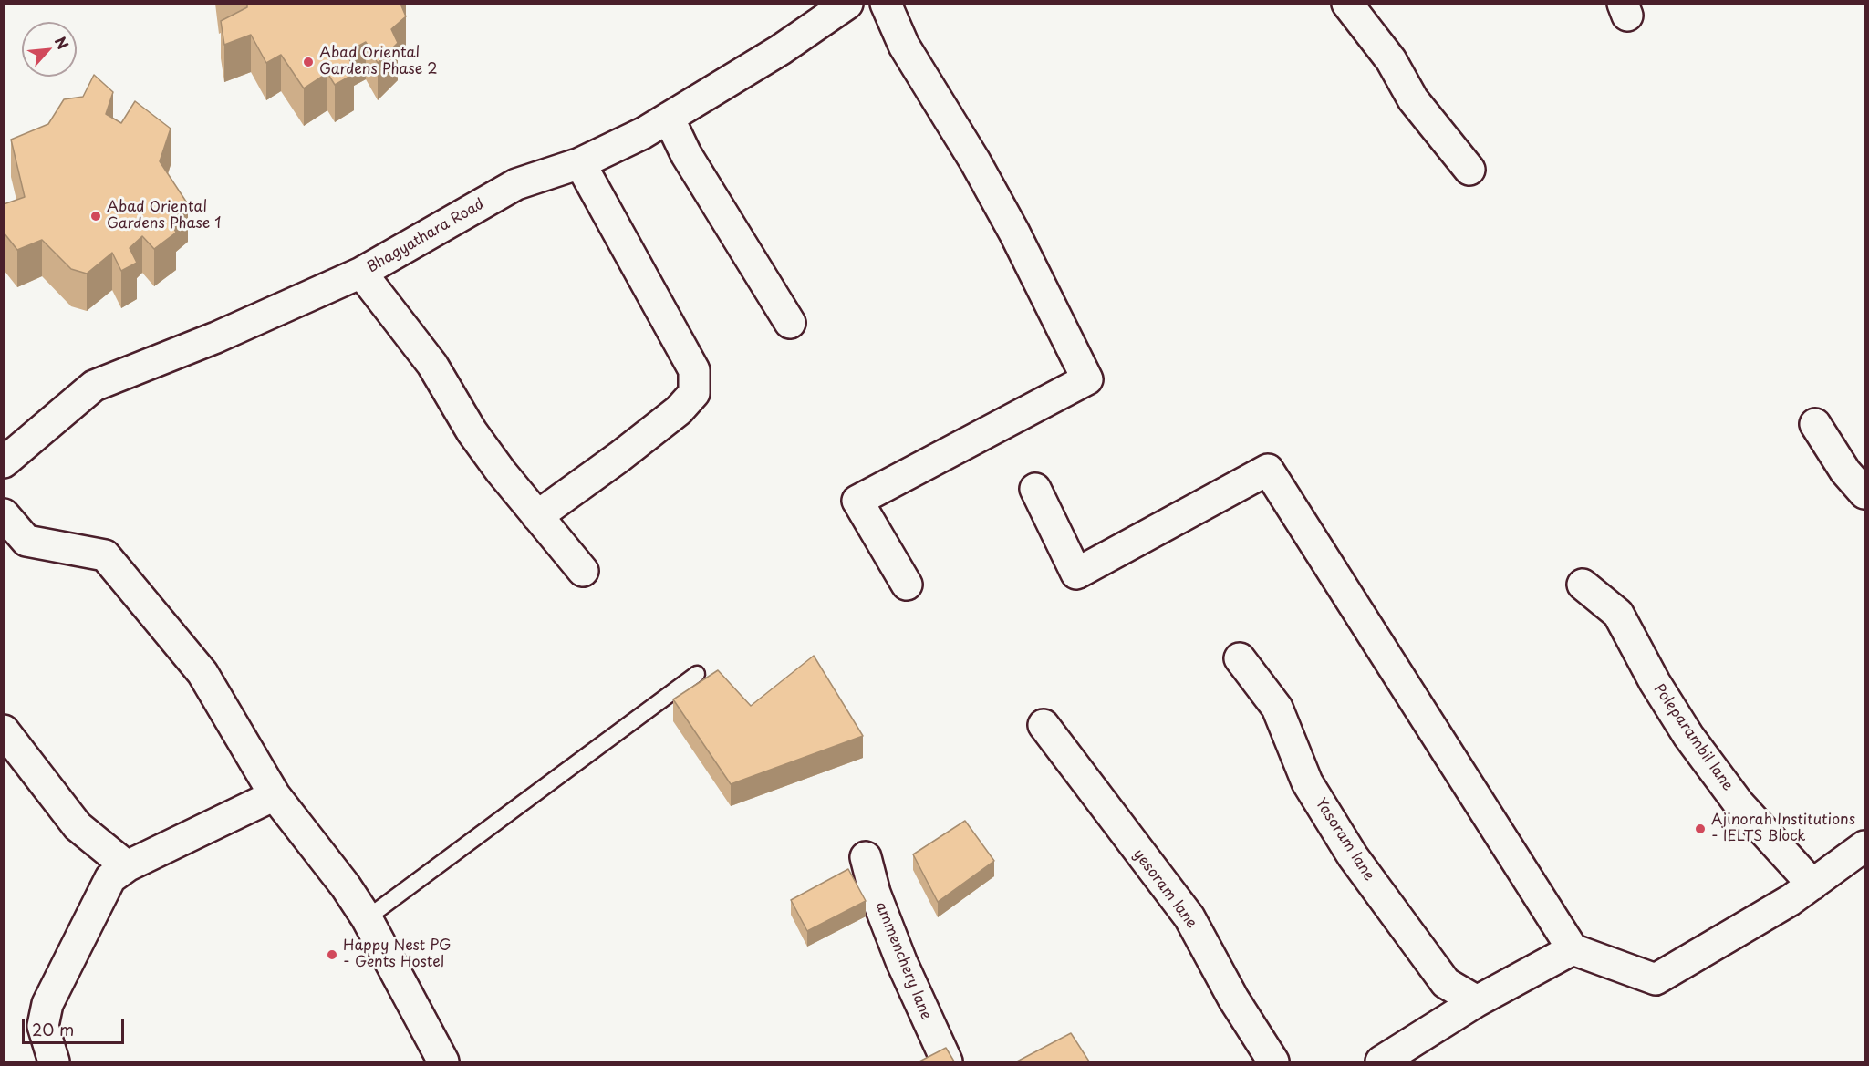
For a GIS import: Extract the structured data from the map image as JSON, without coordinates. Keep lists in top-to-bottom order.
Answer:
{
  "streets": {
    "street": [
      "Bhagyathara Road",
      "Poleparambil lane",
      "Yasoram lane",
      "yesoram lane",
      "ammenchery lane"
    ]
  },
  "places": [
    "Abad Oriental Gardens Phase 2",
    "Abad Oriental Gardens Phase 1",
    "Ajinorah Institutions - IELTS Block",
    "Happy Nest PG - Gents Hostel"
  ],
  "scale_bar": "20 m",
  "north": "top right"
}
